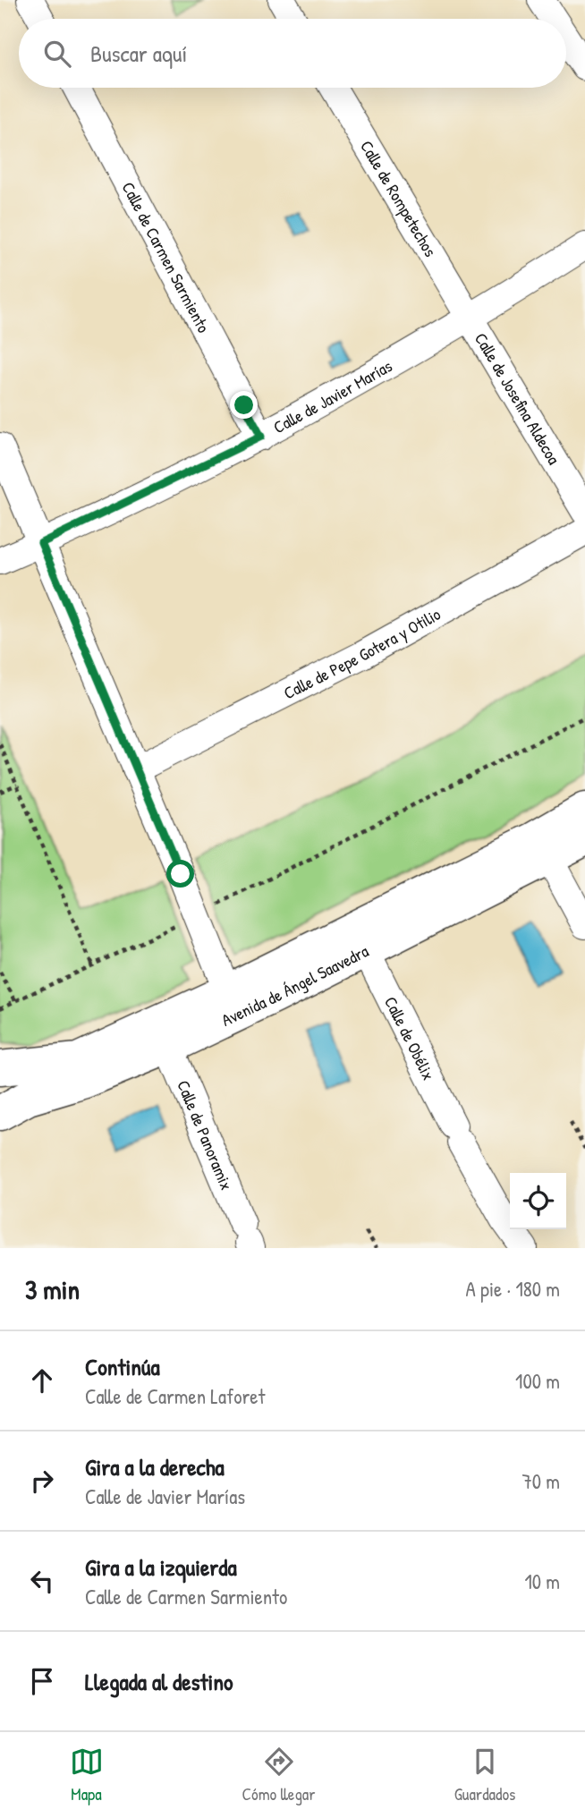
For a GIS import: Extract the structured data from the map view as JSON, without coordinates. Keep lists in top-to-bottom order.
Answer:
{
  "streets": {
    "street": [
      "Calle de Rompetechos",
      "Calle de Carmen Sarmiento",
      "Calle de Javier Marías",
      "Calle de Josefina Aldecoa",
      "Calle de Pepe Gotera y Otilio",
      "Avenida de Ángel Saavedra",
      "Calle de Obélix",
      "Calle de Panoramix"
    ]
  },
  "crossings": [
    ["Calle de Rompetechos", "Calle de Javier Marías"],
    ["Calle de Rompetechos", "Calle de Josefina Aldecoa"],
    ["Calle de Carmen Sarmiento", "Calle de Javier Marías"],
    ["Calle de Javier Marías", "Calle de Josefina Aldecoa"],
    ["Avenida de Ángel Saavedra", "Calle de Obélix"],
    ["Avenida de Ángel Saavedra", "Calle de Panoramix"]
  ],
  "page": {
    "search": "Buscar aquí",
    "heading": ["3 min", "A pie · 180 m"],
    "list": [
      ["Continúa", "Calle de Carmen Laforet", "100 m"],
      ["Gira a la derecha", "Calle de Javier Marías", "70 m"],
      ["Gira a la izquierda", "Calle de Carmen Sarmiento", "10 m"],
      "Llegada al destino"
    ],
    "nav": ["Mapa", "Cómo llegar", "Guardados"]
  }
}
